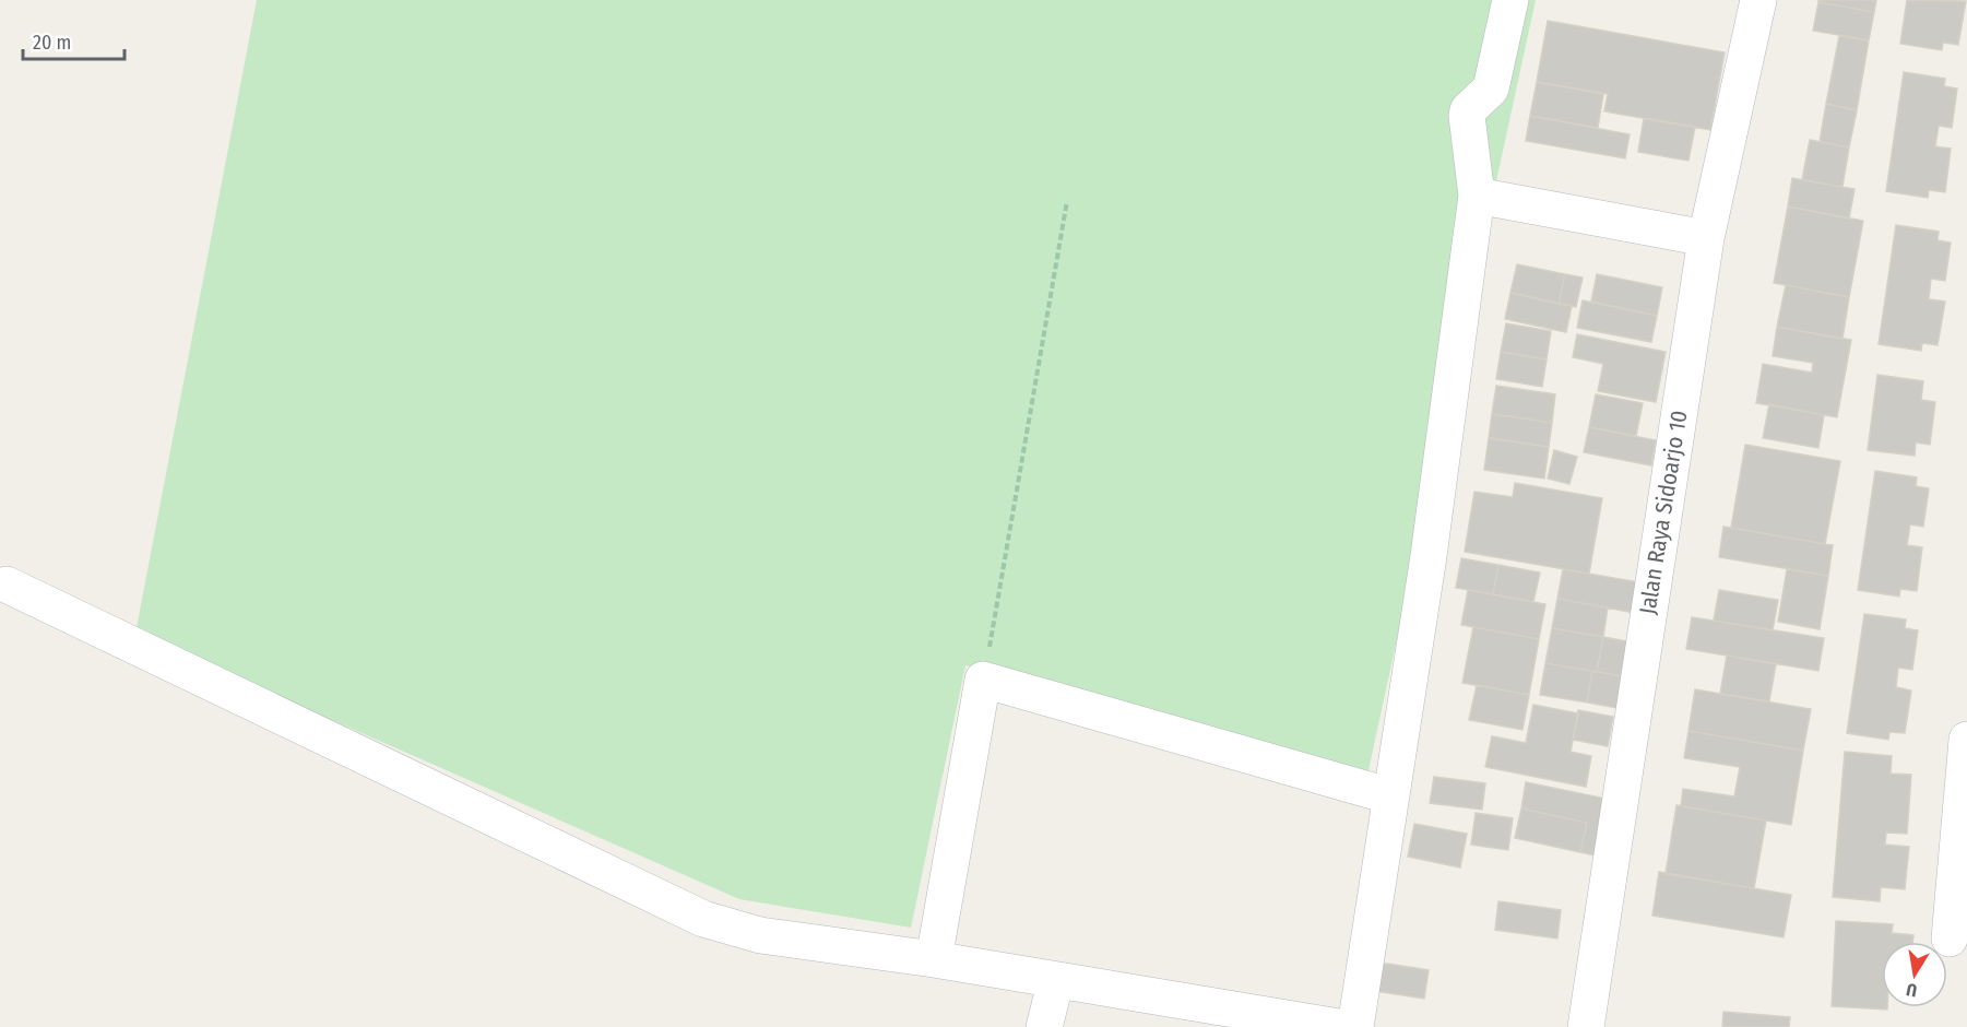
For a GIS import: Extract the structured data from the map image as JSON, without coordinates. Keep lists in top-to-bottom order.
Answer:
{
  "streets": {
    "street": ["Jalan Raya Sidoarjo 10"]
  },
  "scale_bar": "20 m",
  "north": "bottom"
}
